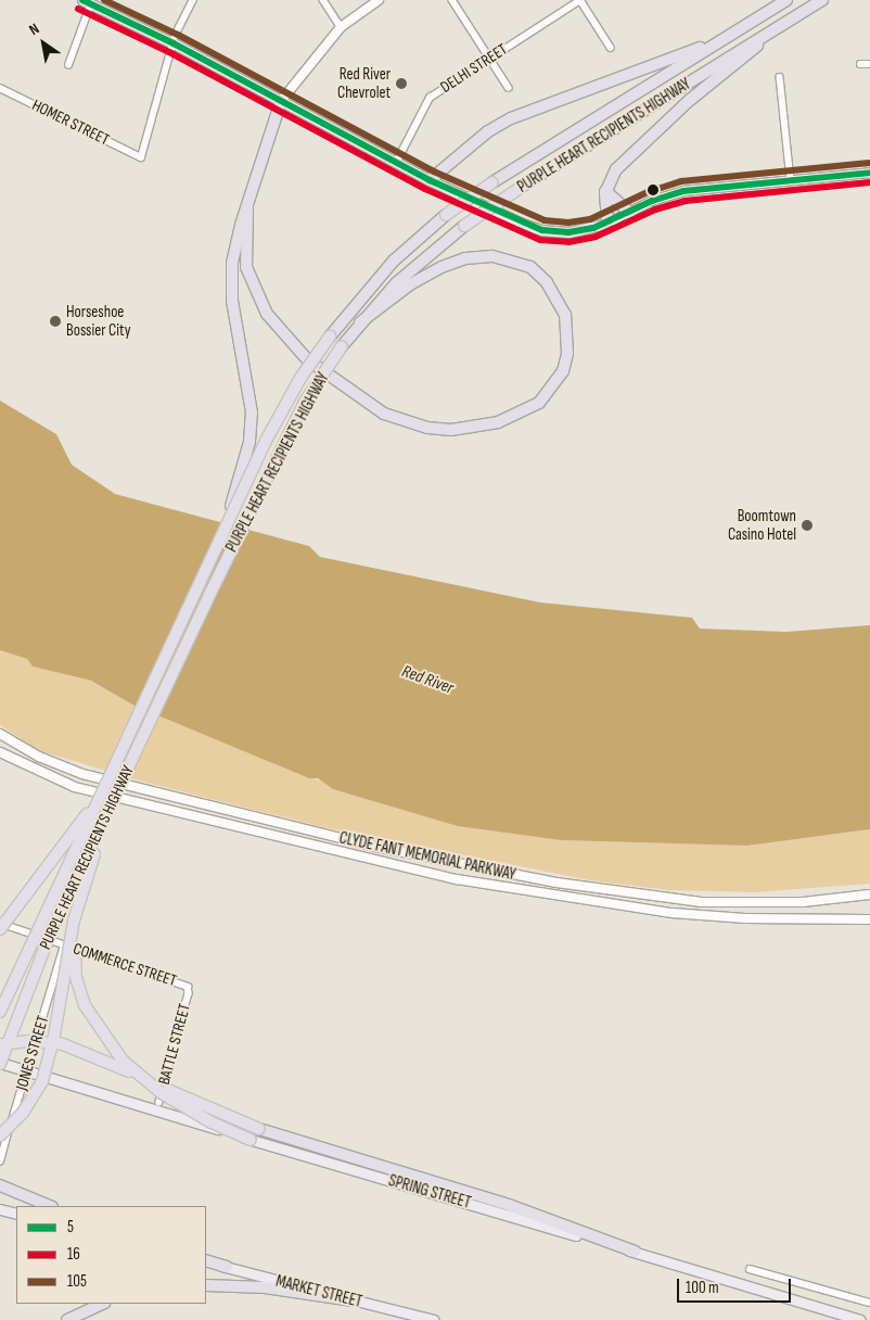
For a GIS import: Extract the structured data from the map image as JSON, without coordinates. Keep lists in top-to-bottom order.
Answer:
{
  "streets": {
    "highway": ["PURPLE HEART RECIPIENTS HIGHWAY"],
    "main road": ["CLYDE FANT MEMORIAL PARKWAY", "SPRING STREET", "MARKET STREET"],
    "street": [
      "DELHI STREET",
      "HOMER STREET",
      "COMMERCE STREET",
      "BATTLE STREET",
      "JONES STREET"
    ]
  },
  "crossings": [
    ["PURPLE HEART RECIPIENTS HIGHWAY", "SPRING STREET"],
    ["COMMERCE STREET", "BATTLE STREET"],
    ["COMMERCE STREET", "JONES STREET"],
    ["JONES STREET", "SPRING STREET"]
  ],
  "water": ["Red River"],
  "places": ["Red River Chevrolet", "Horseshoe Bossier City", "Boomtown Casino Hotel"],
  "lines": ["transit line 5", "transit line 105", "transit line 16"],
  "legend": ["5", "16", "105"],
  "scale_bar": "100 m",
  "north": "top left"
}
